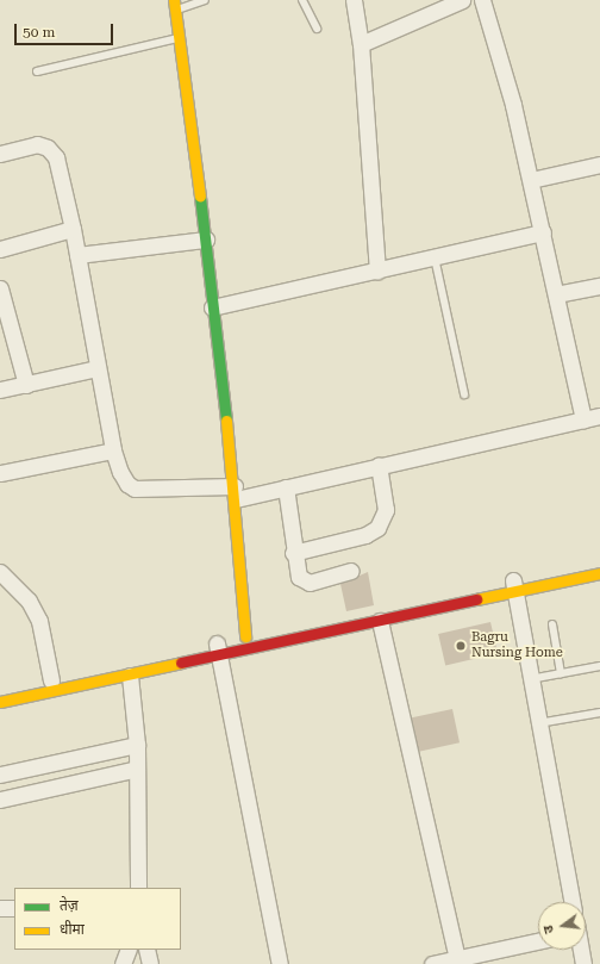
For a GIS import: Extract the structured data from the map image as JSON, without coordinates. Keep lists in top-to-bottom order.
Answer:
{
  "places": ["Bagru Nursing Home"],
  "legend": ["तेज़", "धीमा"],
  "scale_bar": "50 m",
  "north": "left"
}
